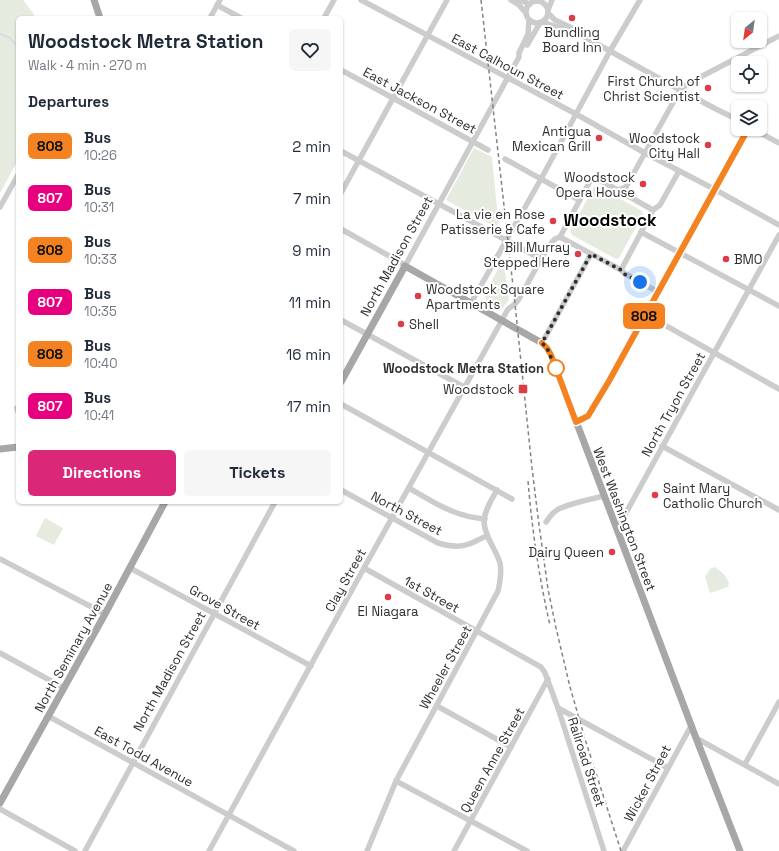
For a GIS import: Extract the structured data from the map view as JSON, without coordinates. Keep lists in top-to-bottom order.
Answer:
{
  "streets": {
    "main road": ["North Madison Street", "West Washington Street", "North Seminary Avenue"],
    "street": [
      "East Calhoun Street",
      "East Jackson Street",
      "North Tryon Street",
      "North Street",
      "Clay Street",
      "1st Street",
      "Grove Street",
      "Wheeler Street",
      "East Todd Avenue",
      "Queen Anne Street",
      "Railroad Street",
      "Wicker Street"
    ]
  },
  "crossings": [
    ["East Calhoun Street", "North Madison Street"],
    ["East Jackson Street", "North Madison Street"],
    ["North Madison Street", "West Washington Street"],
    ["North Madison Street", "Grove Street"],
    ["North Madison Street", "East Todd Avenue"],
    ["North Tryon Street", "West Washington Street"],
    ["North Street", "Clay Street"],
    ["North Street", "Wheeler Street"],
    ["West Washington Street", "Clay Street"],
    ["West Washington Street", "Wicker Street"],
    ["Clay Street", "1st Street"],
    ["Clay Street", "Grove Street"],
    ["Clay Street", "East Todd Avenue"],
    ["1st Street", "Wheeler Street"],
    ["1st Street", "Queen Anne Street"],
    ["1st Street", "Railroad Street"],
    ["Grove Street", "North Seminary Avenue"],
    ["North Seminary Avenue", "East Todd Avenue"],
    ["Queen Anne Street", "Railroad Street"]
  ],
  "districts": ["Woodstock"],
  "places": {
    "other": [
      "Bundling Board Inn",
      "First Church of Christ Scientist",
      "Antigua Mexican Grill",
      "Woodstock City Hall",
      "Woodstock Opera House",
      "La vie en Rose Patisserie & Cafe",
      "Bill Murray Stepped Here",
      "BMO",
      "Woodstock Square Apartments",
      "Shell",
      "Woodstock Metra Station",
      "Saint Mary Catholic Church",
      "Dairy Queen",
      "El Niagara"
    ],
    "transit": ["Woodstock"]
  },
  "lines": ["bus line 808"],
  "north": "bottom left",
  "page": {
    "on_map": "808",
    "heading": [
      ["Woodstock Metra Station", "Walk · 4 min · 270 m"],
      "Departures"
    ],
    "list": [
      {
        "mark": "808",
        "name": "Bus",
        "note": "10:26",
        "value": "2 min"
      },
      {
        "mark": "807",
        "name": "Bus",
        "note": "10:31",
        "value": "7 min"
      },
      {
        "mark": "808",
        "name": "Bus",
        "note": "10:33",
        "value": "9 min"
      },
      {
        "mark": "807",
        "name": "Bus",
        "note": "10:35",
        "value": "11 min"
      },
      {
        "mark": "808",
        "name": "Bus",
        "note": "10:40",
        "value": "16 min"
      },
      {
        "mark": "807",
        "name": "Bus",
        "note": "10:41",
        "value": "17 min"
      }
    ],
    "buttons": ["Directions", "Tickets"]
  }
}
